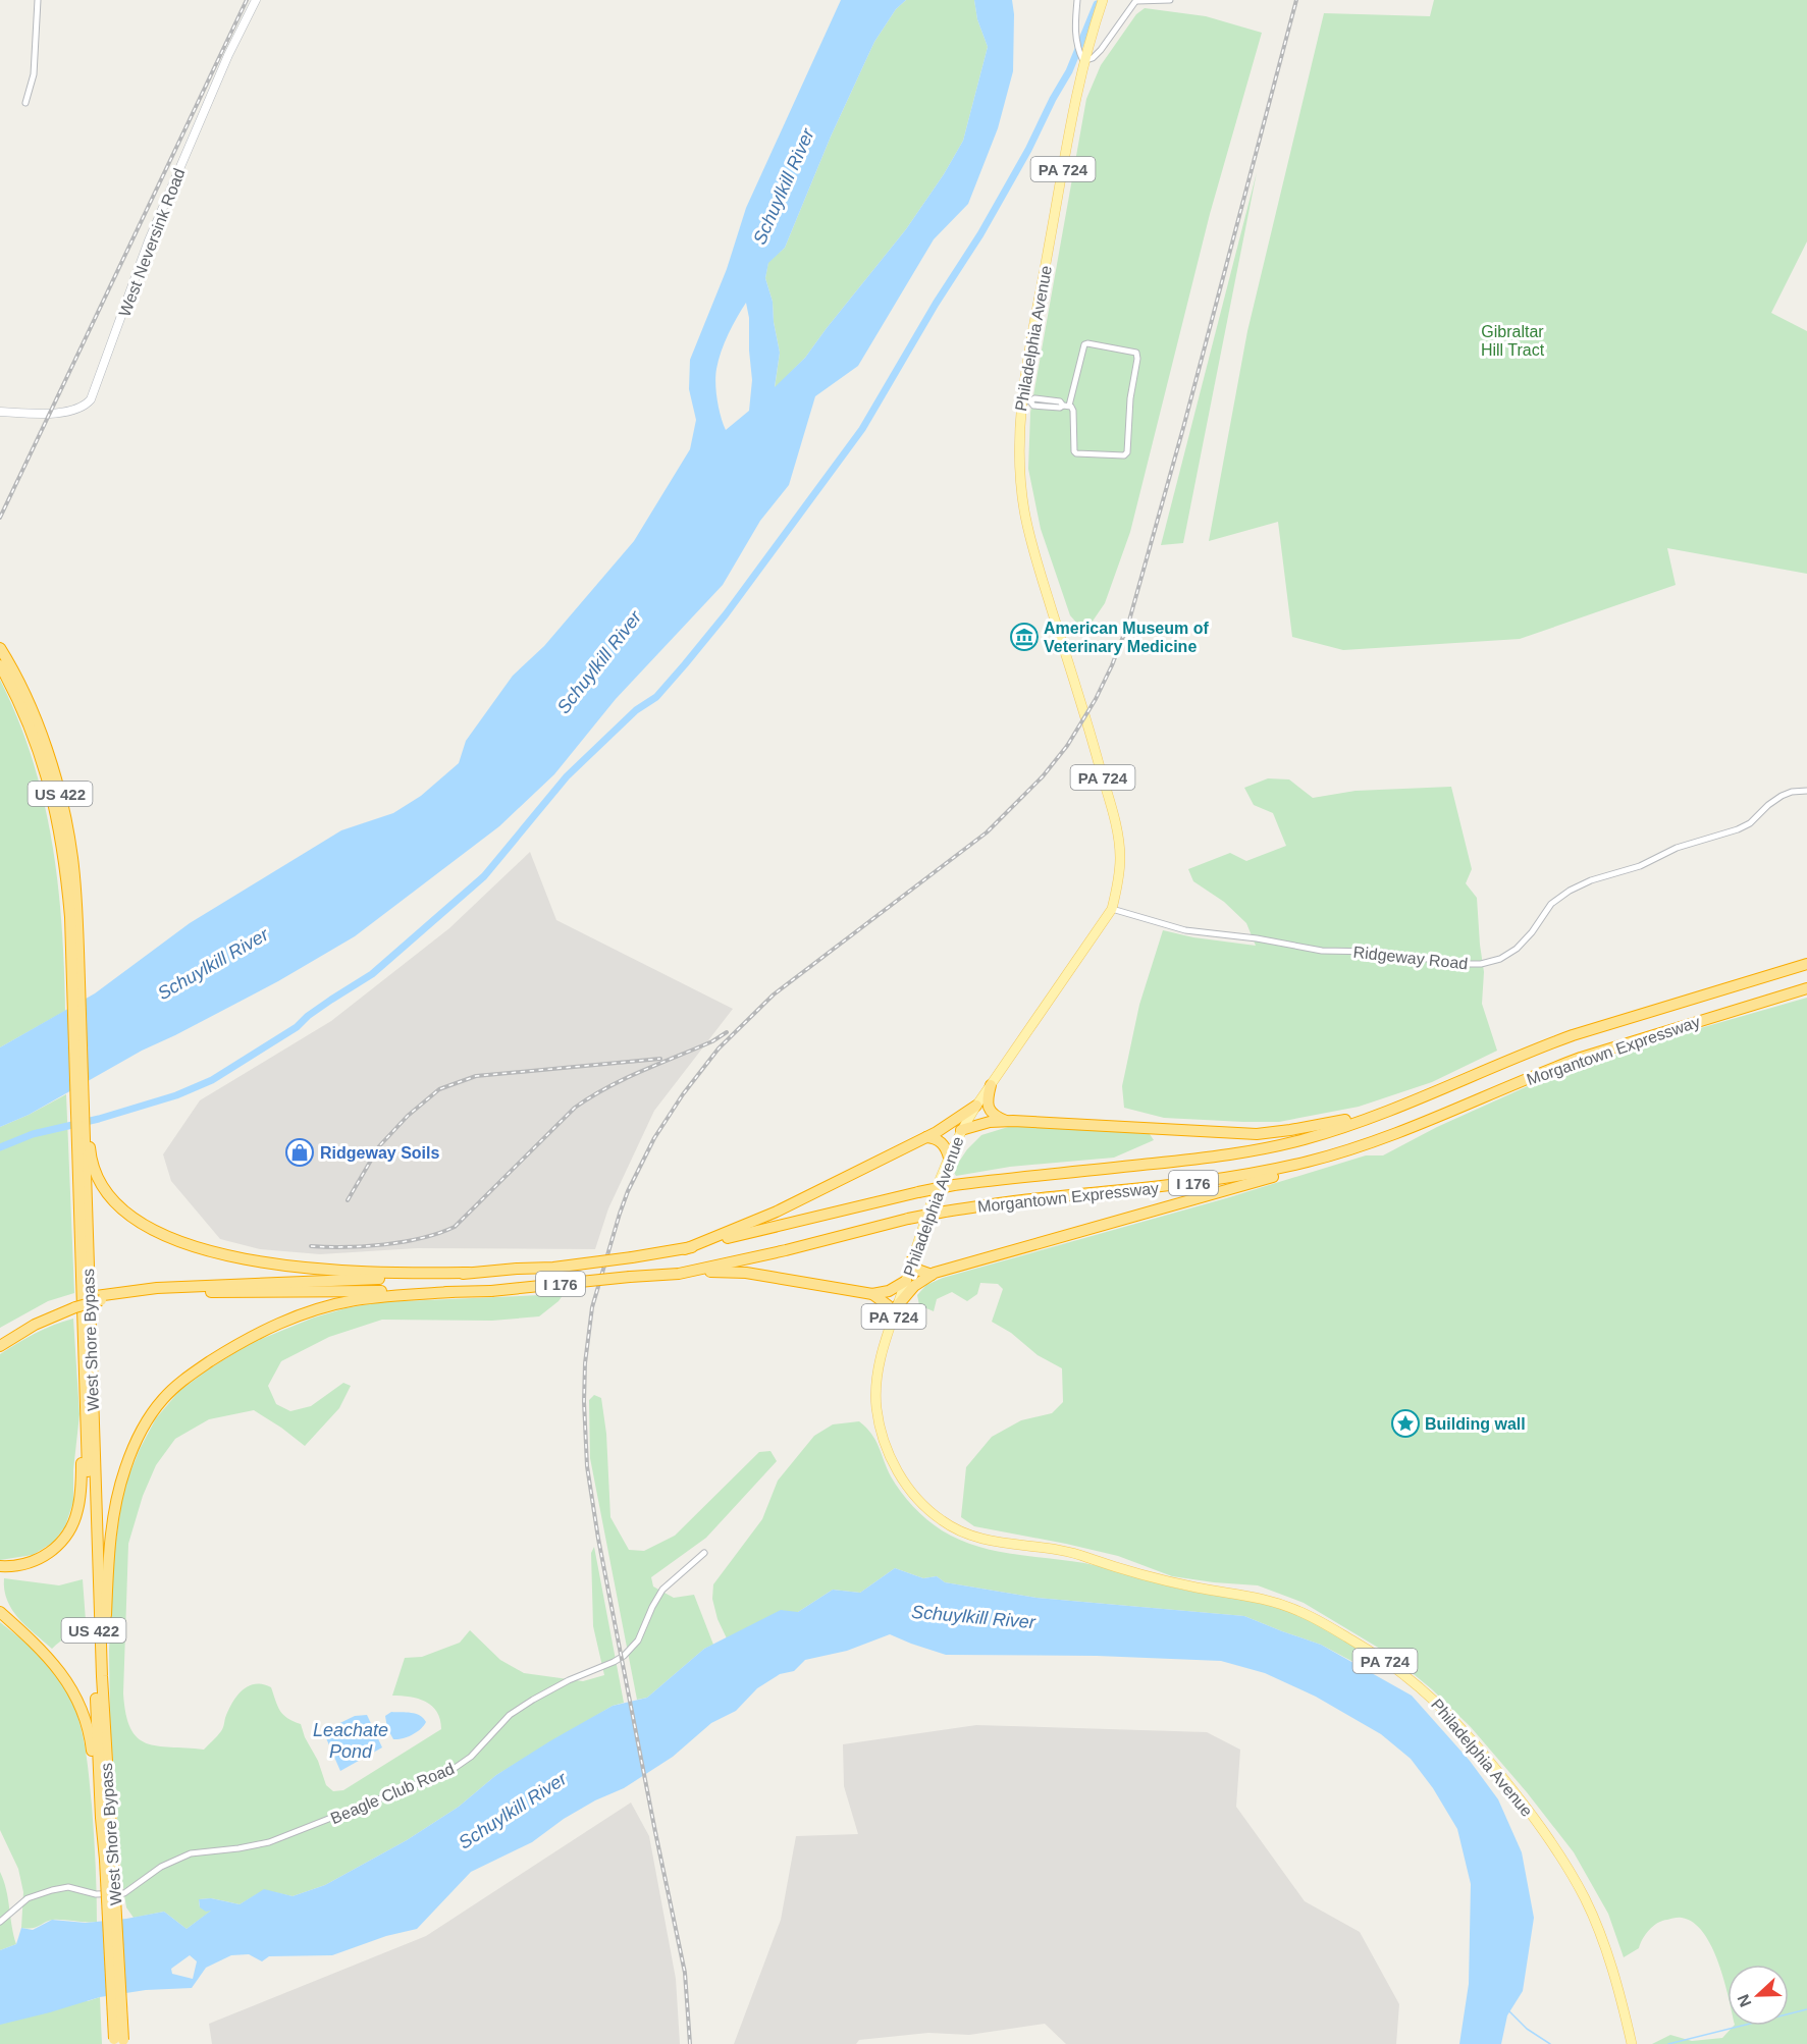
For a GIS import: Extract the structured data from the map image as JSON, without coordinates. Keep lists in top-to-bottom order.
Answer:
{
  "streets": {
    "highway": [
      "US 422",
      "Morgantown Expressway",
      "I 176",
      "West Shore Bypass"
    ],
    "main road": ["PA 724", "Philadelphia Avenue"],
    "street": ["West Neversink Road", "Ridgeway Road", "Beagle Club Road"]
  },
  "crossings": [
    ["Philadelphia Avenue", "Ridgeway Road"]
  ],
  "water": ["Schuylkill River", "Leachate Pond"],
  "parks": ["Gibraltar Hill Tract"],
  "places": {
    "museum": ["American Museum of Veterinary Medicine"],
    "shop": ["Ridgeway Soils"],
    "place": ["Building wall"]
  },
  "north": "left"
}
